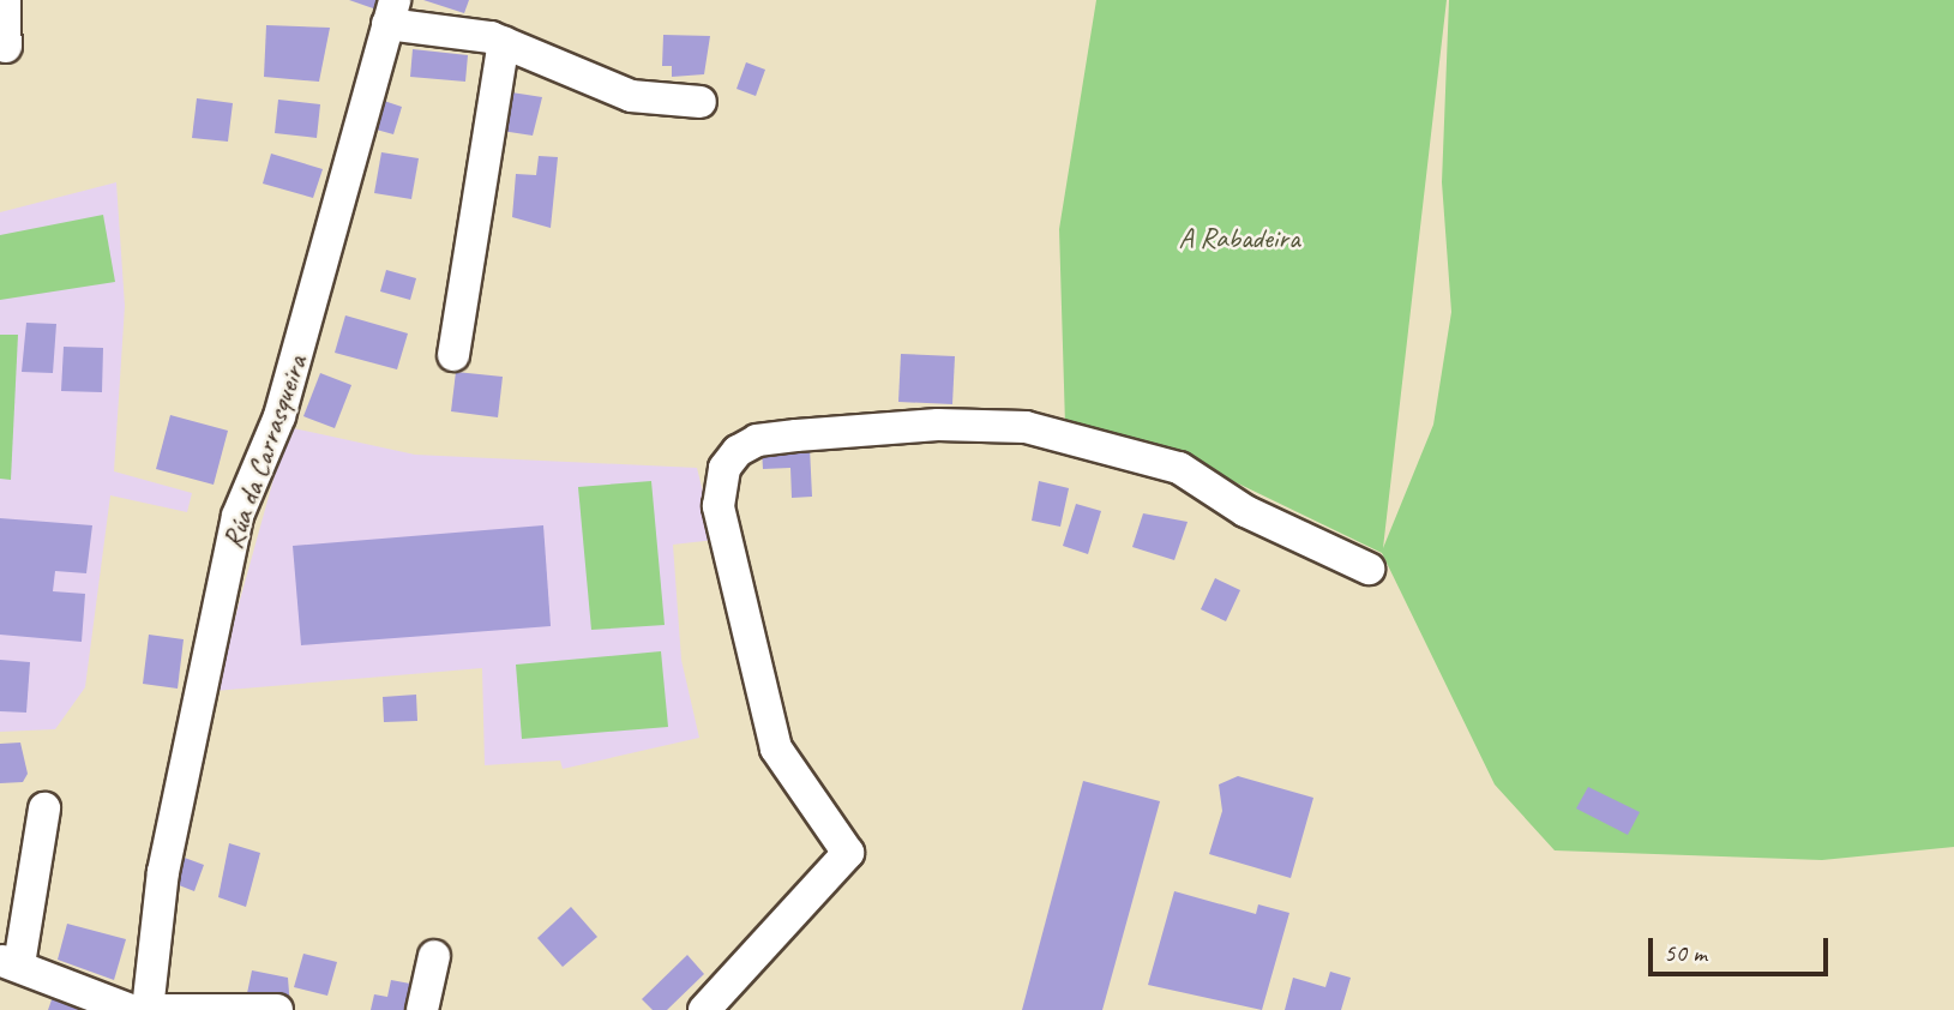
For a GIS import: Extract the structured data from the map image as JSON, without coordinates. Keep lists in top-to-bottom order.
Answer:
{
  "streets": {
    "street": ["Rúa da Carrasqueira"]
  },
  "parks": ["A Rabadeira"],
  "scale_bar": "50 m"
}
